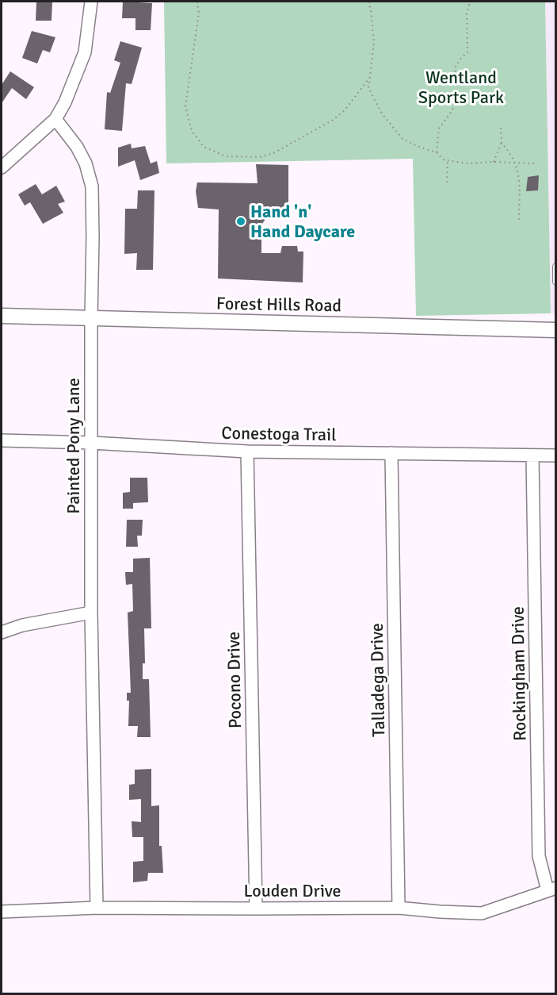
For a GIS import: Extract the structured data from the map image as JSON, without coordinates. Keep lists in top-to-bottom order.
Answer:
{
  "streets": {
    "street": [
      "Forest Hills Road",
      "Conestoga Trail",
      "Painted Pony Lane",
      "Rockingham Drive",
      "Pocono Drive",
      "Talladega Drive",
      "Louden Drive"
    ]
  },
  "crossings": [
    ["Forest Hills Road", "Painted Pony Lane"],
    ["Conestoga Trail", "Painted Pony Lane"],
    ["Conestoga Trail", "Rockingham Drive"],
    ["Conestoga Trail", "Pocono Drive"],
    ["Conestoga Trail", "Talladega Drive"],
    ["Painted Pony Lane", "Louden Drive"],
    ["Rockingham Drive", "Louden Drive"],
    ["Pocono Drive", "Louden Drive"],
    ["Talladega Drive", "Louden Drive"]
  ],
  "parks": ["Wentland Sports Park"],
  "places": ["Hand 'n' Hand Daycare"]
}
